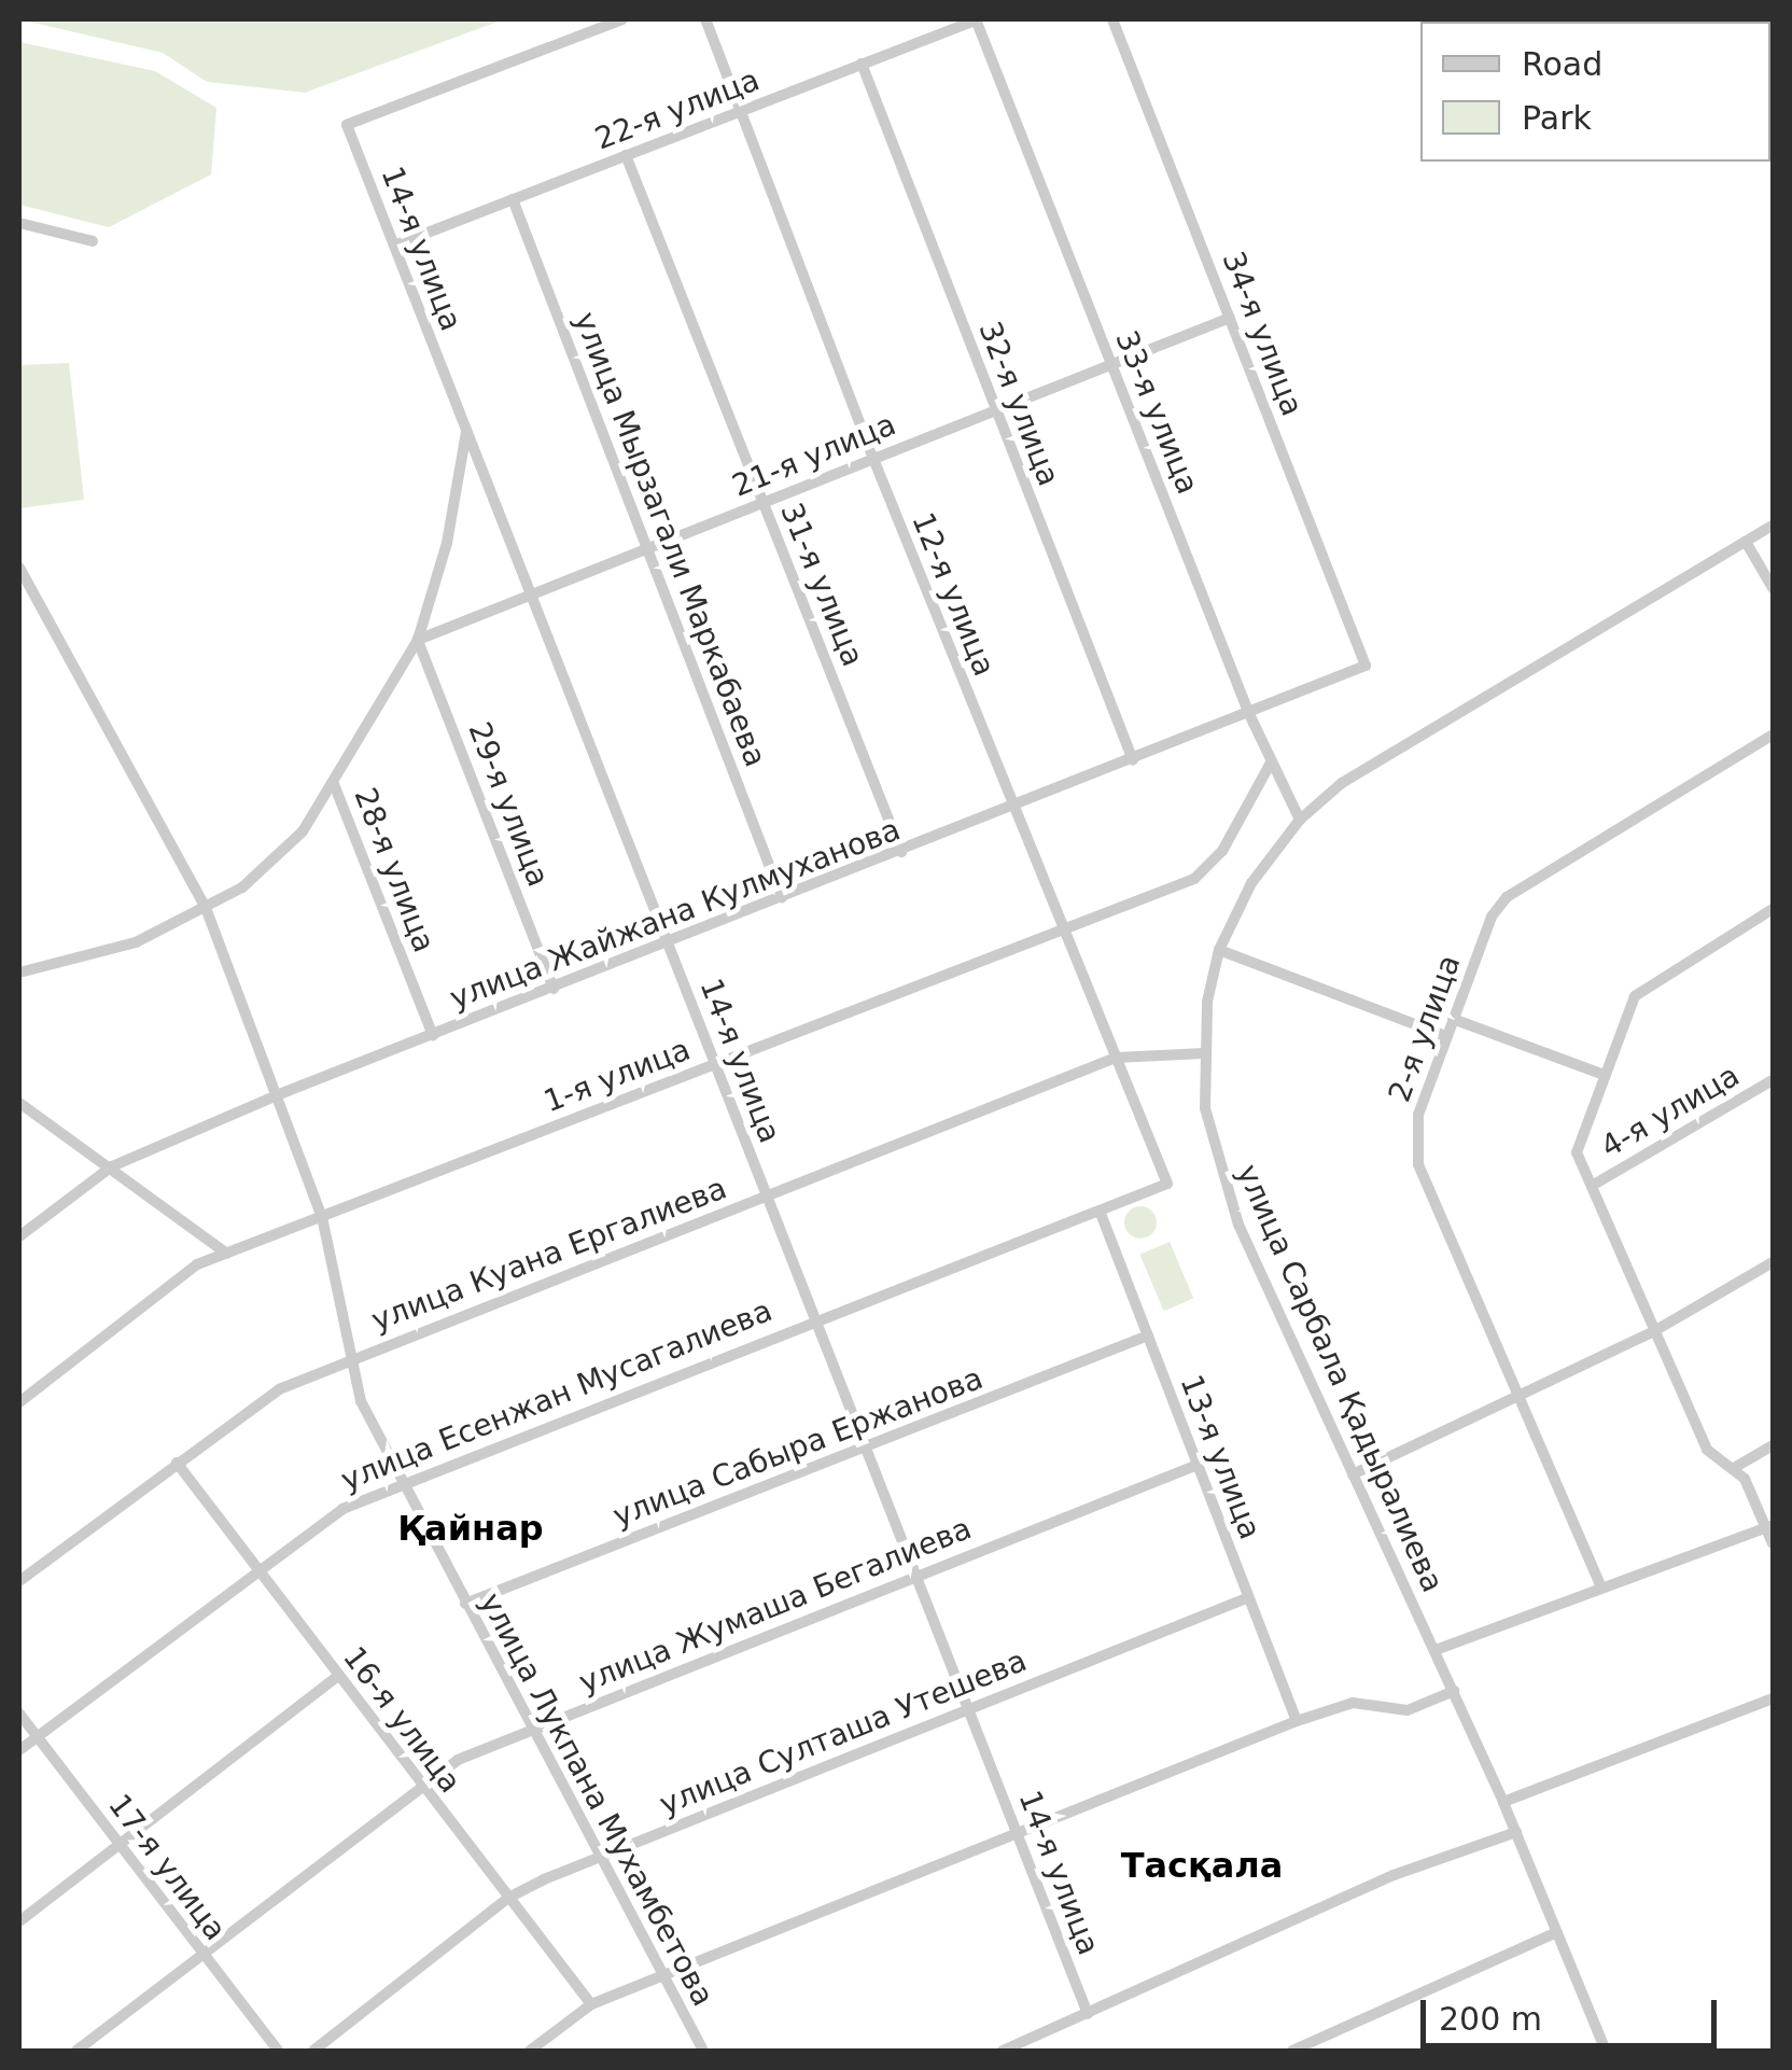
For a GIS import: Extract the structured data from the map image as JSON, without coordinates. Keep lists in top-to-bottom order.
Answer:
{
  "streets": {
    "street": [
      "22-я улица",
      "14-я улица",
      "34-я улица",
      "32-я улица",
      "33-я улица",
      "21-я улица",
      "улица Мырзагали Маркабаева",
      "31-я улица",
      "12-я улица",
      "29-я улица",
      "28-я улица",
      "улица Жайжана Кулмуханова",
      "2-я улица",
      "1-я улица",
      "4-я улица",
      "улица Куана Ергалиева",
      "улица Сарбала Қадыралиева",
      "улица Есенжан Мусагалиева",
      "улица Сабыра Ержанова",
      "13-я улица",
      "улица Жумаша Бегалиева",
      "16-я улица",
      "улица Султаша Утешева",
      "улица Лукпана Мухамбетова",
      "17-я улица"
    ]
  },
  "crossings": [
    ["22-я улица", "14-я улица"],
    ["22-я улица", "32-я улица"],
    ["22-я улица", "33-я улица"],
    ["22-я улица", "улица Мырзагали Маркабаева"],
    ["22-я улица", "31-я улица"],
    ["22-я улица", "12-я улица"],
    ["14-я улица", "21-я улица"],
    ["14-я улица", "улица Жайжана Кулмуханова"],
    ["14-я улица", "1-я улица"],
    ["14-я улица", "улица Куана Ергалиева"],
    ["14-я улица", "улица Есенжан Мусагалиева"],
    ["14-я улица", "улица Сабыра Ержанова"],
    ["14-я улица", "улица Жумаша Бегалиева"],
    ["14-я улица", "улица Султаша Утешева"],
    ["34-я улица", "21-я улица"],
    ["34-я улица", "улица Жайжана Кулмуханова"],
    ["32-я улица", "21-я улица"],
    ["32-я улица", "улица Жайжана Кулмуханова"],
    ["33-я улица", "21-я улица"],
    ["33-я улица", "улица Жайжана Кулмуханова"],
    ["33-я улица", "1-я улица"],
    ["33-я улица", "улица Сарбала Қадыралиева"],
    ["21-я улица", "улица Мырзагали Маркабаева"],
    ["21-я улица", "31-я улица"],
    ["21-я улица", "12-я улица"],
    ["21-я улица", "29-я улица"],
    ["улица Мырзагали Маркабаева", "улица Жайжана Кулмуханова"],
    ["31-я улица", "улица Жайжана Кулмуханова"],
    ["12-я улица", "улица Жайжана Кулмуханова"],
    ["12-я улица", "1-я улица"],
    ["12-я улица", "улица Куана Ергалиева"],
    ["12-я улица", "улица Есенжан Мусагалиева"],
    ["29-я улица", "улица Жайжана Кулмуханова"],
    ["28-я улица", "улица Жайжана Кулмуханова"],
    ["улица Жайжана Кулмуханова", "улица Лукпана Мухамбетова"],
    ["1-я улица", "улица Лукпана Мухамбетова"],
    ["улица Куана Ергалиева", "улица Сарбала Қадыралиева"],
    ["улица Куана Ергалиева", "16-я улица"],
    ["улица Куана Ергалиева", "улица Лукпана Мухамбетова"],
    ["улица Есенжан Мусагалиева", "13-я улица"],
    ["улица Есенжан Мусагалиева", "16-я улица"],
    ["улица Есенжан Мусагалиева", "улица Лукпана Мухамбетова"],
    ["улица Есенжан Мусагалиева", "17-я улица"],
    ["улица Сабыра Ержанова", "13-я улица"],
    ["улица Сабыра Ержанова", "улица Лукпана Мухамбетова"],
    ["13-я улица", "улица Жумаша Бегалиева"],
    ["13-я улица", "улица Султаша Утешева"],
    ["улица Жумаша Бегалиева", "16-я улица"],
    ["улица Жумаша Бегалиева", "улица Лукпана Мухамбетова"],
    ["улица Жумаша Бегалиева", "17-я улица"],
    ["16-я улица", "улица Султаша Утешева"],
    ["улица Султаша Утешева", "улица Лукпана Мухамбетова"]
  ],
  "districts": ["Қайнар", "Тасқала"],
  "legend": ["Road", "Park"],
  "scale_bar": "200 m"
}
